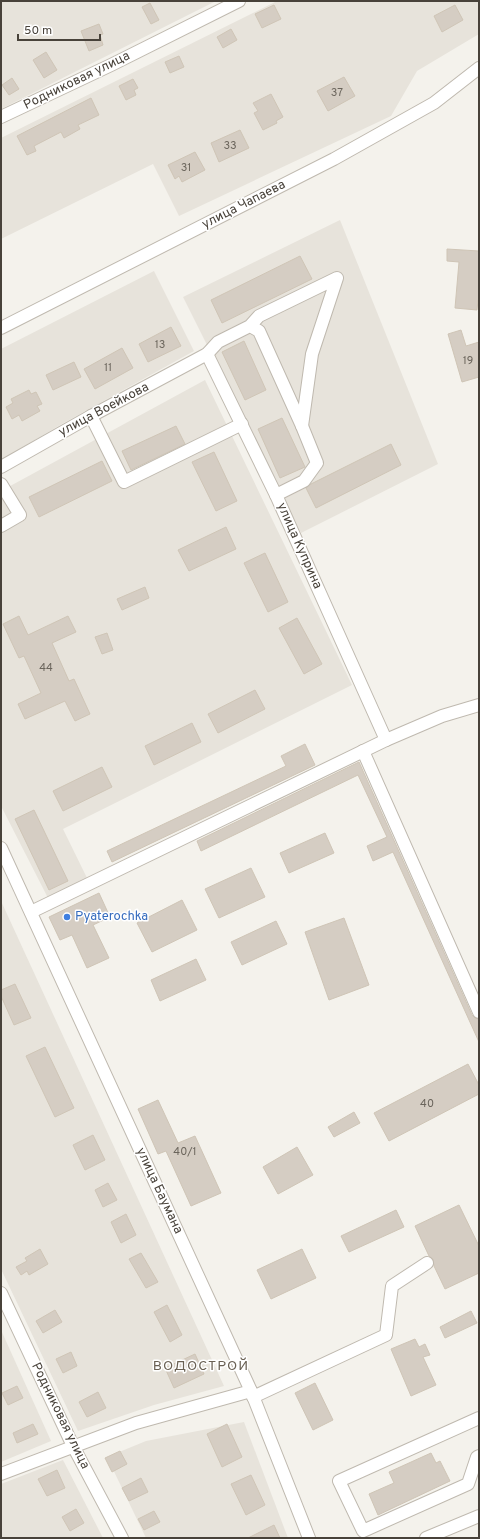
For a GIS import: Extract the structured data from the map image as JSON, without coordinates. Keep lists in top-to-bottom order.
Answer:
{
  "streets": {
    "street": [
      "Родниковая улица",
      "улица Чапаева",
      "улица Воейкова",
      "улица Куприна",
      "улица Баумана"
    ]
  },
  "crossings": [
    ["улица Воейкова", "улица Куприна"]
  ],
  "districts": ["ВОДОСТРОЙ"],
  "places": ["Pyaterochka"],
  "house_numbers": [
    "37",
    "33",
    "31",
    "13",
    "19",
    "11",
    "44",
    "40",
    "40/1"
  ],
  "scale_bar": "50 m"
}
